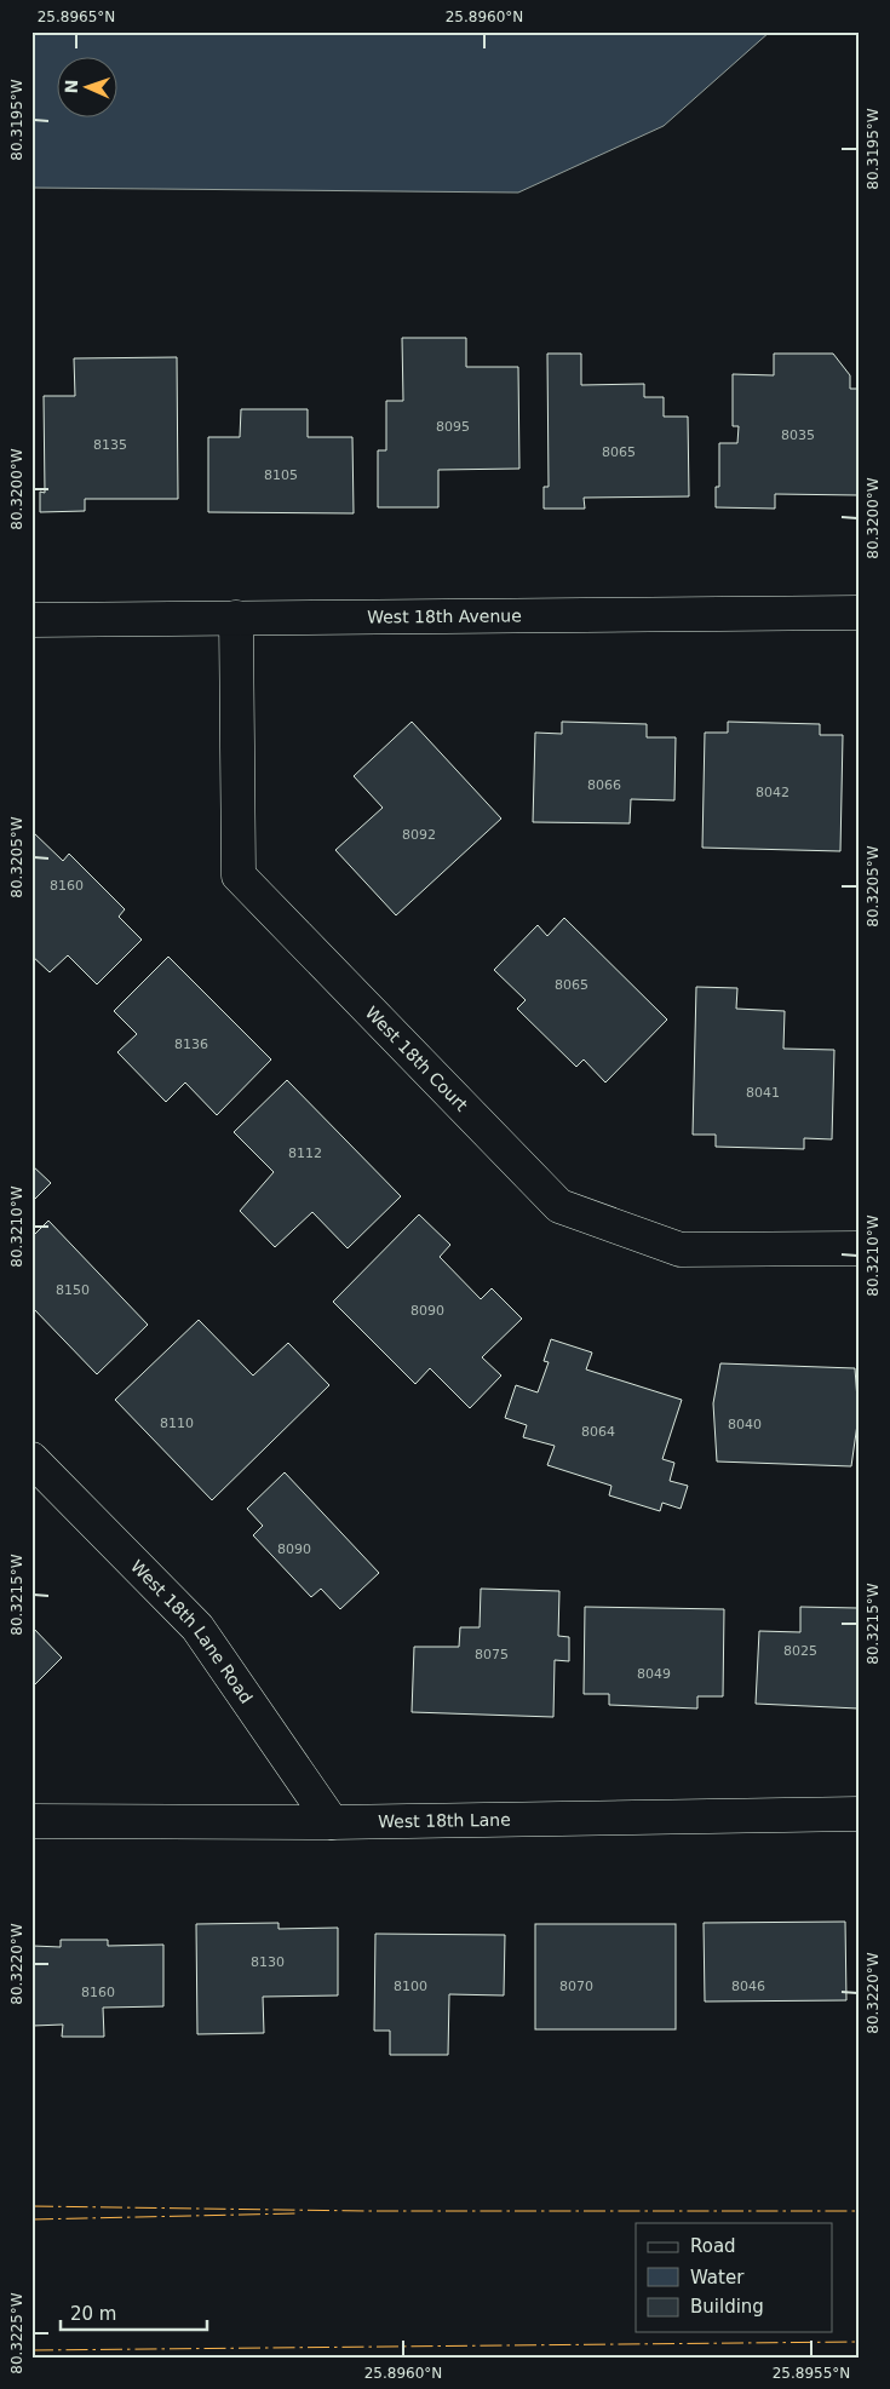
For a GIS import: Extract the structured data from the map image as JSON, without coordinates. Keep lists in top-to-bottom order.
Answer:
{
  "streets": {
    "street": [
      "West 18th Avenue",
      "West 18th Court",
      "West 18th Lane Road",
      "West 18th Lane"
    ]
  },
  "crossings": [
    ["West 18th Avenue", "West 18th Court"],
    ["West 18th Lane Road", "West 18th Lane"]
  ],
  "house_numbers": [
    "8095",
    "8035",
    "8135",
    "8065",
    "8105",
    "8066",
    "8042",
    "8092",
    "8160",
    "8065",
    "8136",
    "8041",
    "8112",
    "8150",
    "8090",
    "8110",
    "8040",
    "8064",
    "8090",
    "8025",
    "8075",
    "8049",
    "8130",
    "8100",
    "8070",
    "8046",
    "8160"
  ],
  "legend": ["Road", "Water", "Building"],
  "scale_bar": "20 m",
  "north": "left",
  "coordinates": [
    "25.8965°N",
    "25.8960°N",
    "80.3195°W",
    "80.3200°W",
    "80.3205°W",
    "80.3210°W",
    "80.3215°W",
    "80.3220°W",
    "80.3225°W",
    "25.8955°N"
  ]
}
